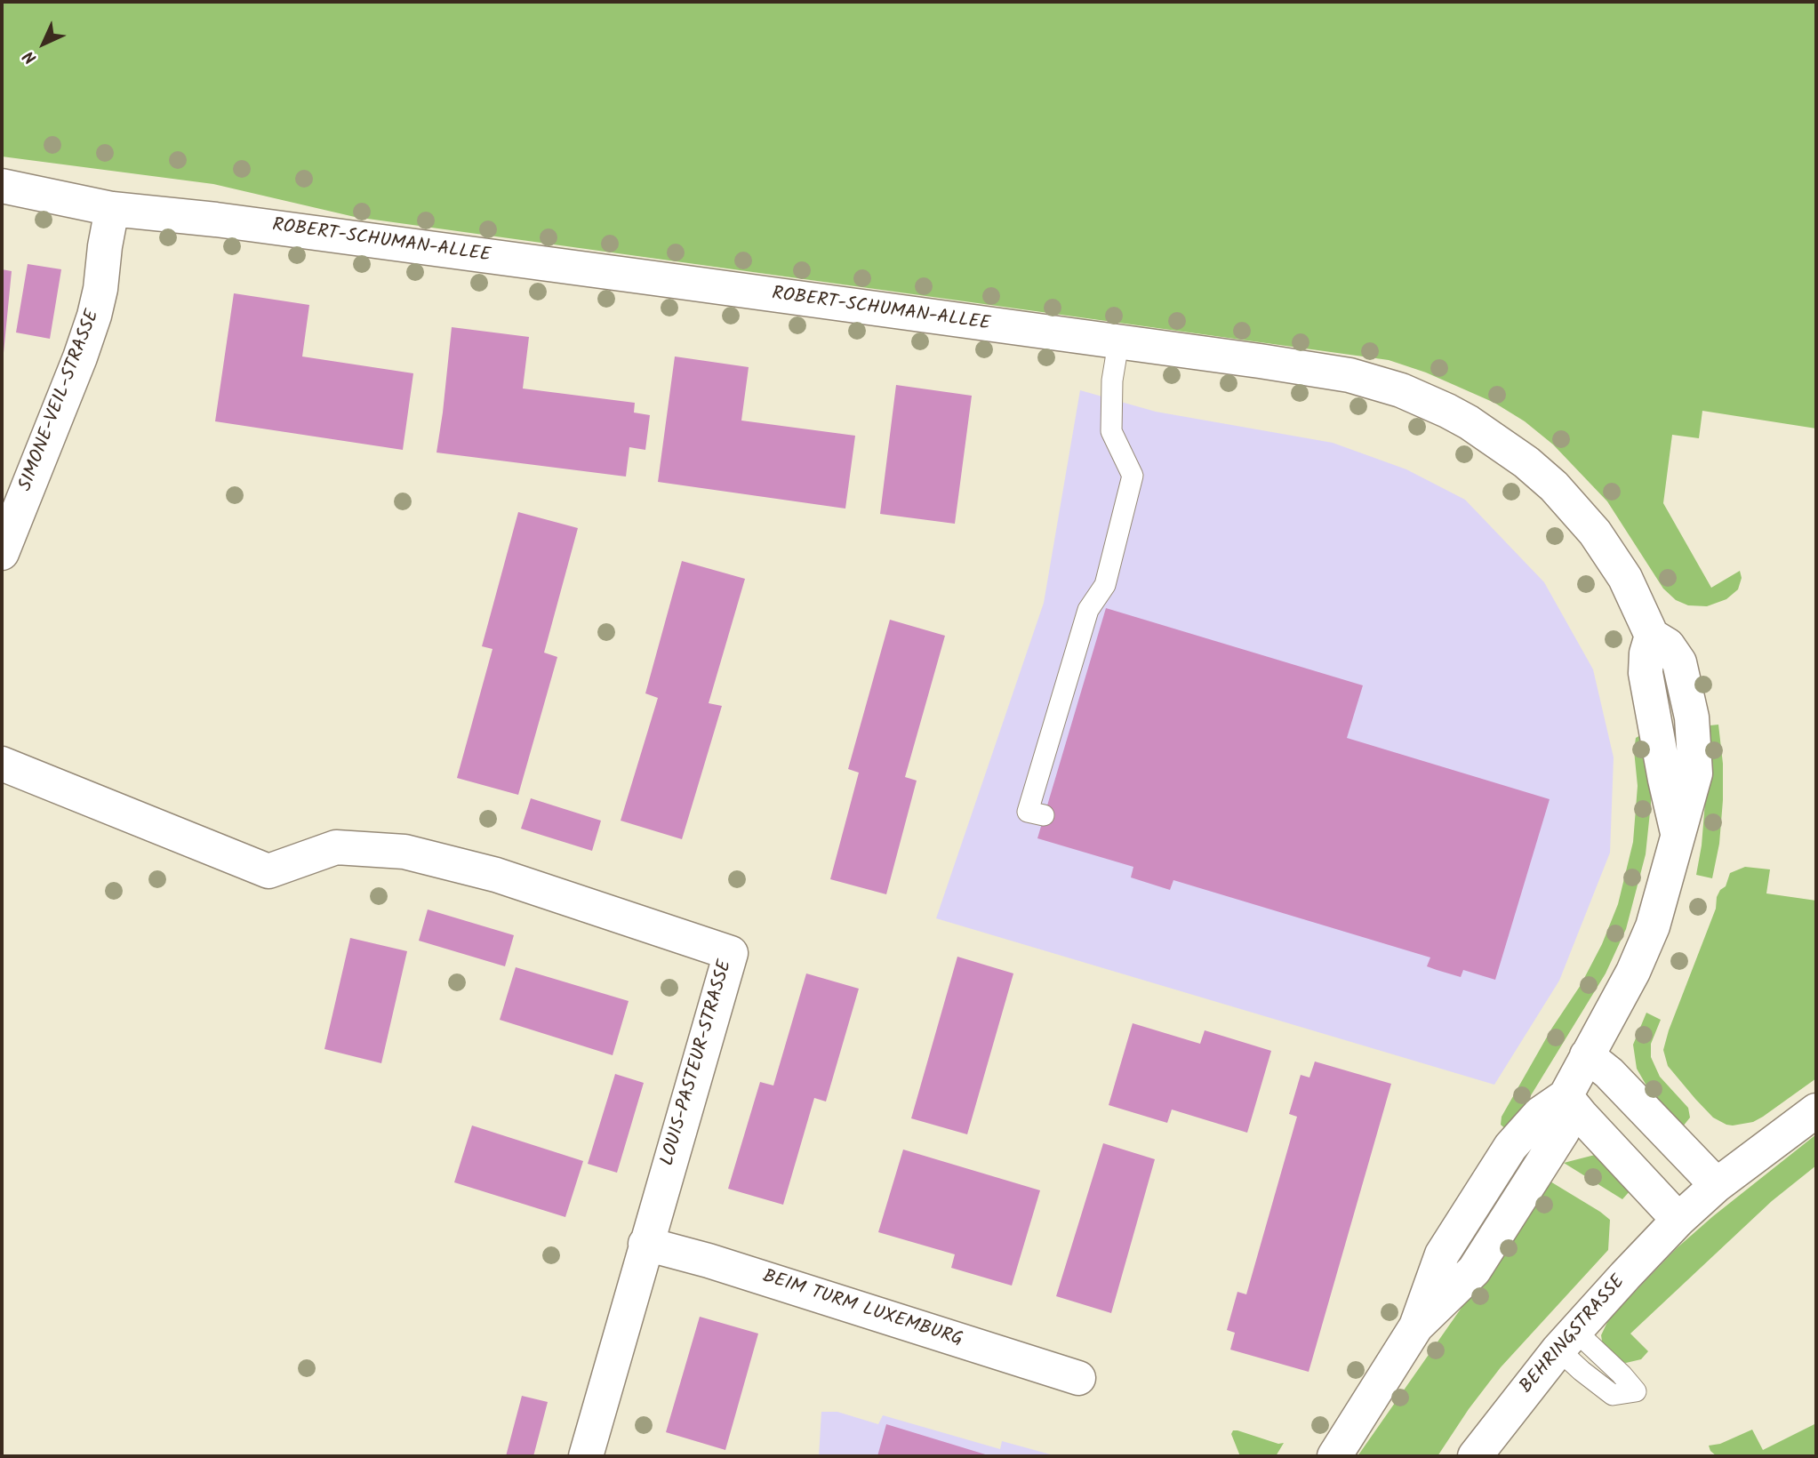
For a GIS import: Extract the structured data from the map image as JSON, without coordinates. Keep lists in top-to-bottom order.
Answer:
{
  "streets": {
    "street": [
      "ROBERT-SCHUMAN-ALLEE",
      "SIMONE-VEIL-STRASSE",
      "LOUIS-PASTEUR-STRASSE",
      "BEIM TURM LUXEMBURG",
      "BEHRINGSTRASSE"
    ]
  },
  "crossings": [
    ["ROBERT-SCHUMAN-ALLEE", "SIMONE-VEIL-STRASSE"],
    ["LOUIS-PASTEUR-STRASSE", "BEIM TURM LUXEMBURG"]
  ],
  "north": "bottom left"
}
